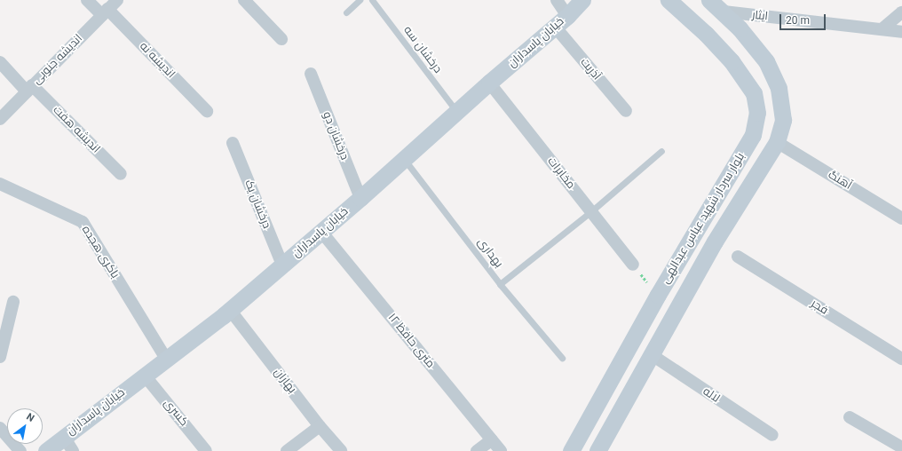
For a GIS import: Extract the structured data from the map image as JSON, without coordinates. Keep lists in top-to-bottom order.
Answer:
{
  "streets": {
    "street": [
      "ایثار",
      "خیابان پاسداران",
      "اندیشه جنوبی",
      "اندیشه نه",
      "آذریت",
      "اندیشه هفت",
      "درخشان دو",
      "مخابرات",
      "آهنگ",
      "درخشان یک",
      "بلوار سردار شهید عباس عبدالهی",
      "باکری هجده",
      "فجر",
      "۱۲ متری حافظ",
      "بهاران",
      "لاله",
      "کسری"
    ],
    "lane": ["درخشان سه", "بهداری"]
  },
  "crossings": [
    ["ایثار", "بلوار سردار شهید عباس عبدالهی"],
    ["خیابان پاسداران", "درخشان سه"],
    ["خیابان پاسداران", "آذریت"],
    ["خیابان پاسداران", "درخشان دو"],
    ["خیابان پاسداران", "مخابرات"],
    ["خیابان پاسداران", "درخشان یک"],
    ["خیابان پاسداران", "باکری هجده"],
    ["خیابان پاسداران", "بهداری"],
    ["خیابان پاسداران", "۱۲ متری حافظ"],
    ["خیابان پاسداران", "بهاران"],
    ["خیابان پاسداران", "کسری"],
    ["اندیشه جنوبی", "اندیشه نه"],
    ["اندیشه جنوبی", "اندیشه هفت"],
    ["آهنگ", "بلوار سردار شهید عباس عبدالهی"],
    ["بلوار سردار شهید عباس عبدالهی", "لاله"]
  ],
  "scale_bar": "20 m",
  "north": "top right"
}
